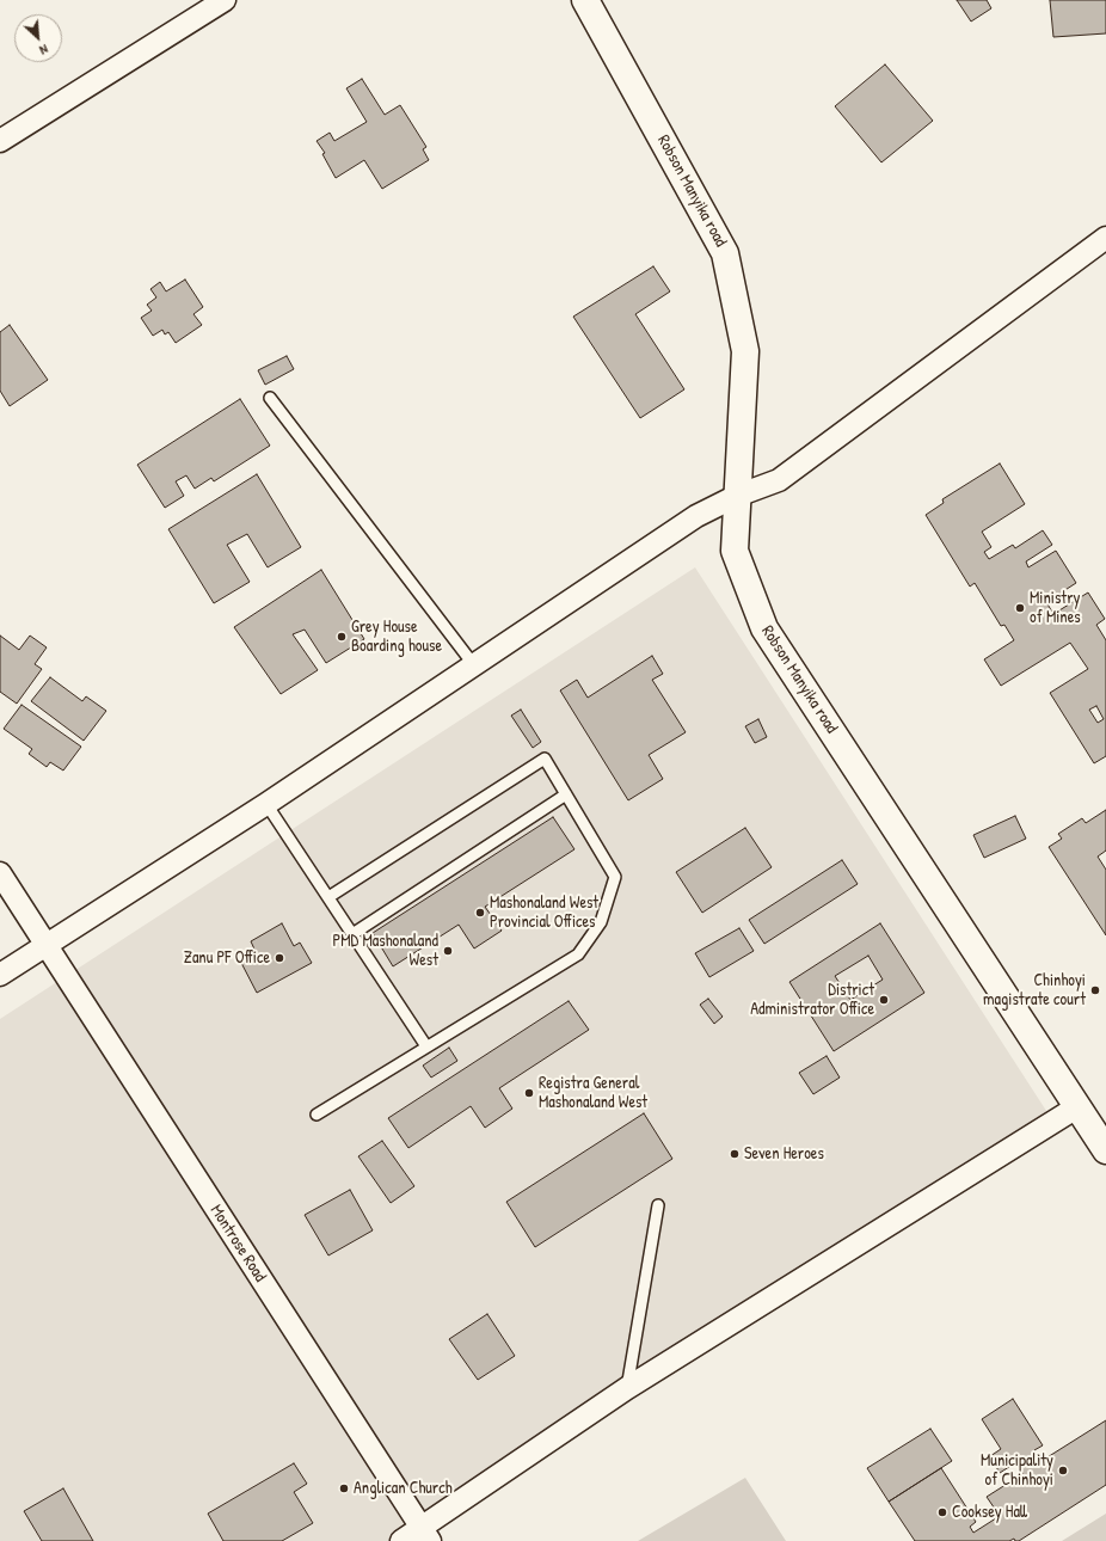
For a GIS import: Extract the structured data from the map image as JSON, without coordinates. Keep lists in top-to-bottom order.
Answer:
{
  "streets": {
    "street": ["Robson Manyika road", "Montrose Road"]
  },
  "places": [
    "Ministry of Mines",
    "Grey House Boarding house",
    "Mashonaland West Provincial Offices",
    "PMD Mashonaland West",
    "Zanu PF Office",
    "Chinhoyi magistrate court",
    "District Administrator Office",
    "Registra General Mashonaland West",
    "Seven Heroes",
    "Municipality of Chinhoyi",
    "Anglican Church",
    "Cooksey Hall"
  ],
  "north": "bottom right"
}
